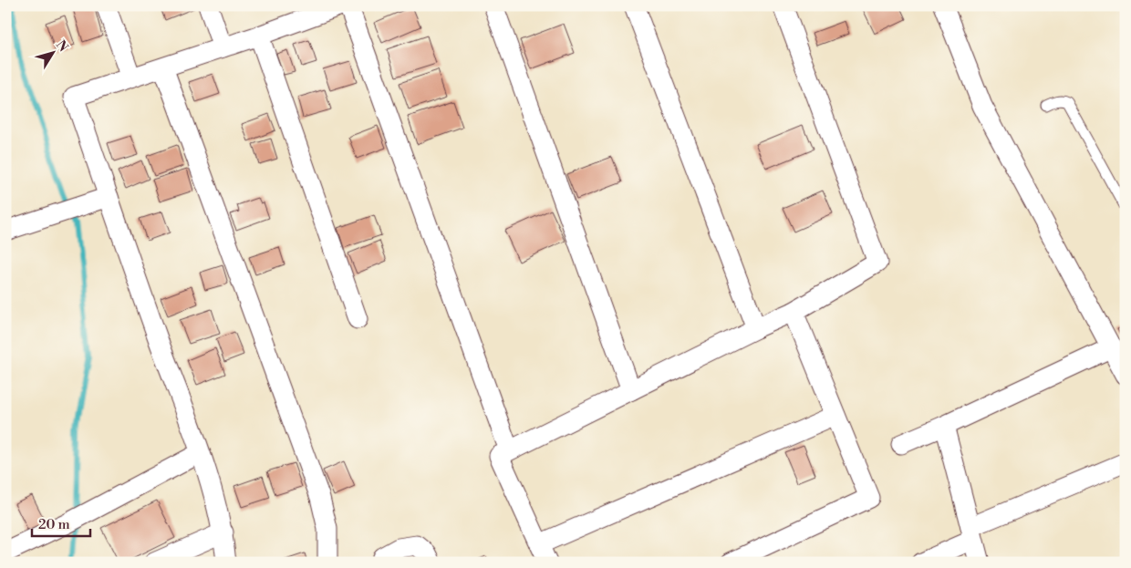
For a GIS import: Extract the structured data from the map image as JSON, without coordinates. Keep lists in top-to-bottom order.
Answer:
{
  "scale_bar": "20 m",
  "north": "top right"
}
